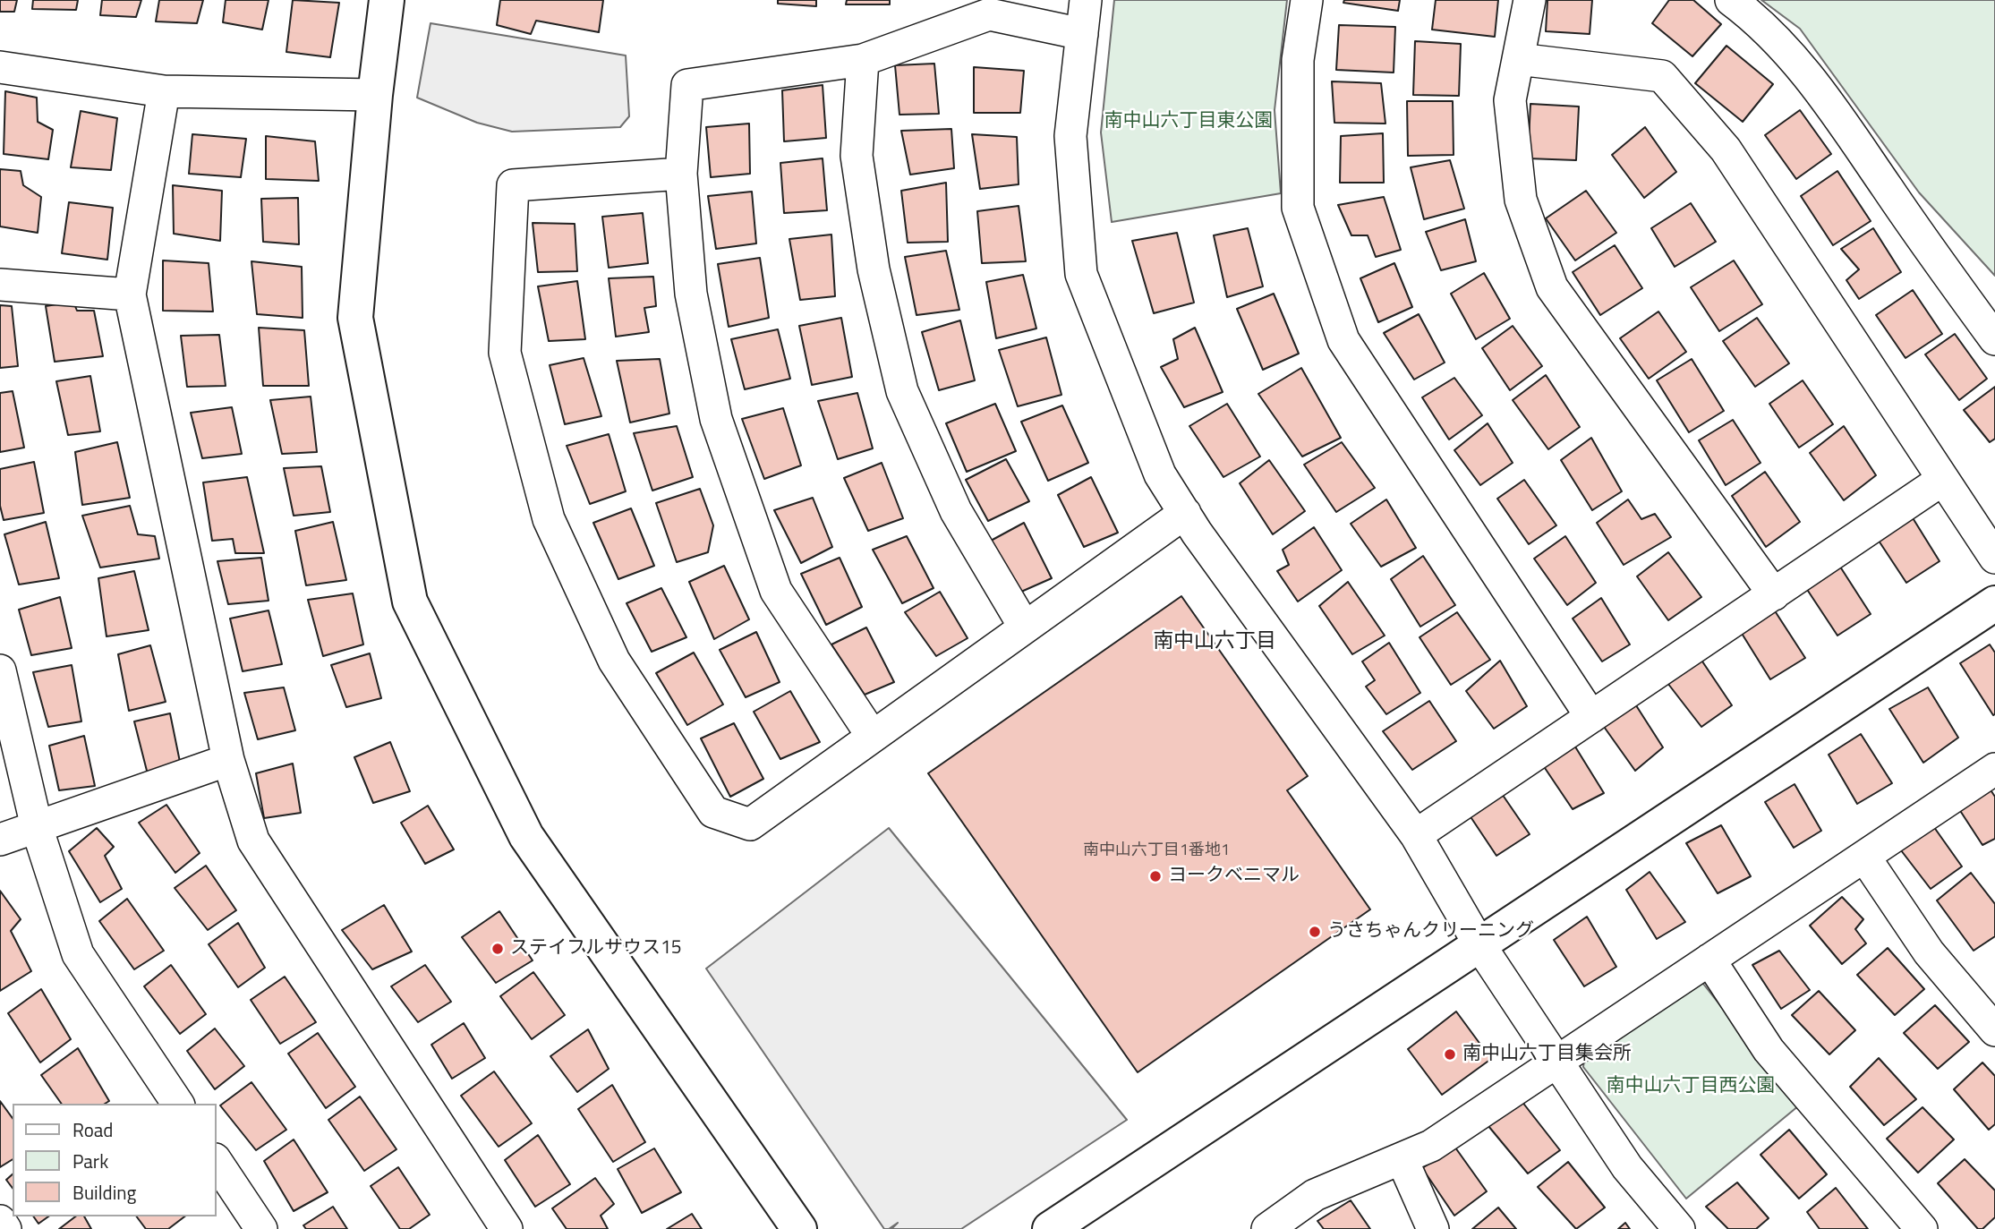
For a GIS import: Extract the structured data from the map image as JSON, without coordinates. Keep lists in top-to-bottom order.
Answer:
{
  "districts": ["南中山六丁目"],
  "parks": ["南中山六丁目東公園", "南中山六丁目西公園"],
  "places": [
    "ヨークベニマル",
    "うさちゃんクリーニング",
    "ステイフルサウス15",
    "南中山六丁目集会所"
  ],
  "house_numbers": ["南中山六丁目1番地1"],
  "legend": ["Road", "Park", "Building"]
}
